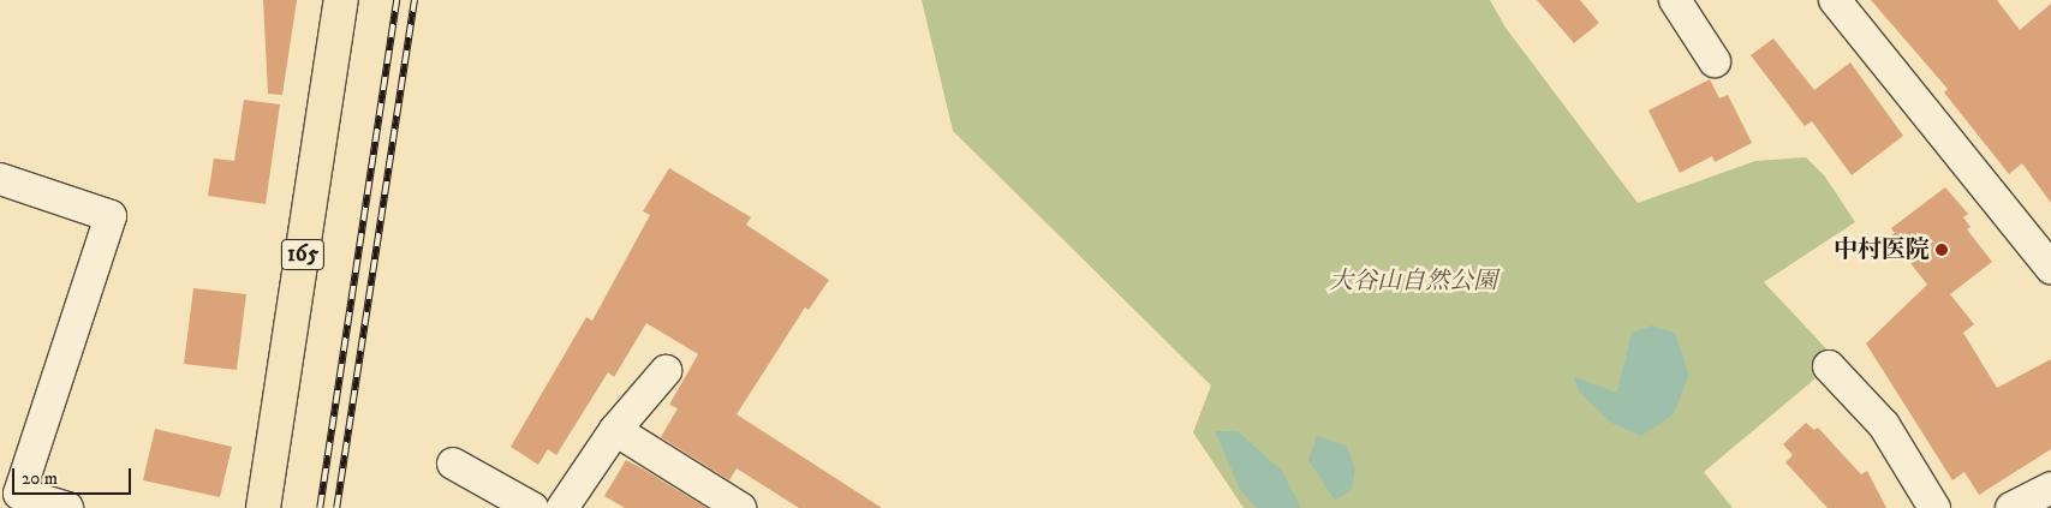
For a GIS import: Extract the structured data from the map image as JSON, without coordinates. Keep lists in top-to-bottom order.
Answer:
{
  "streets": {
    "highway": ["165"]
  },
  "parks": ["大谷山自然公園"],
  "places": ["中村医院"],
  "scale_bar": "20 m"
}
